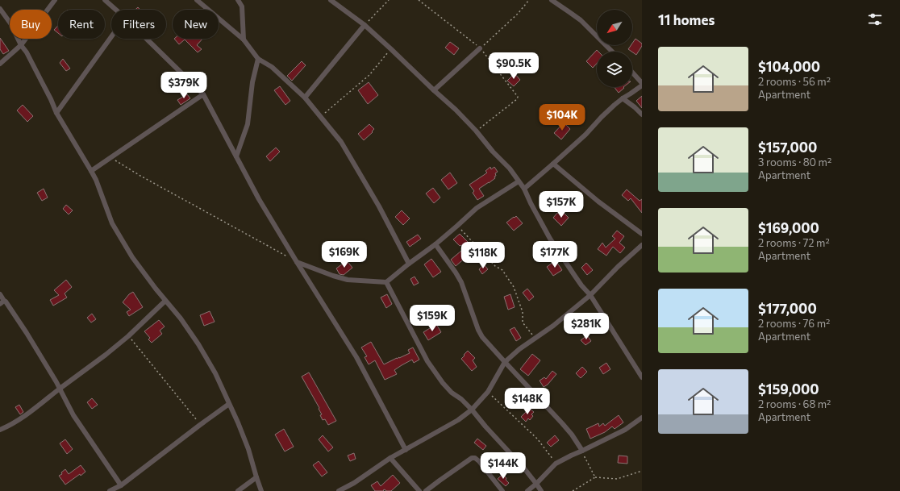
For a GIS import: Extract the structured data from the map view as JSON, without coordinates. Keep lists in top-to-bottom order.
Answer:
{
  "north": "bottom left",
  "page": {
    "heading": "11 homes",
    "chip": [
      "Buy",
      "Rent",
      "Filters",
      "New"
    ],
    "list": [
      {
        "name": "$104,000",
        "note": "2 rooms · 56 m² · Apartment"
      },
      {
        "name": "$157,000",
        "note": "3 rooms · 80 m² · Apartment"
      },
      {
        "name": "$169,000",
        "note": "2 rooms · 72 m² · Apartment"
      },
      {
        "name": "$177,000",
        "note": "2 rooms · 76 m² · Apartment"
      },
      {
        "name": "$159,000",
        "note": "2 rooms · 68 m² · Apartment"
      }
    ],
    "price": [
      "$90.5K",
      "$379K",
      "$104K",
      "$157K",
      "$169K",
      "$177K",
      "$118K",
      "$159K",
      "$281K",
      "$148K",
      "$144K"
    ]
  }
}
